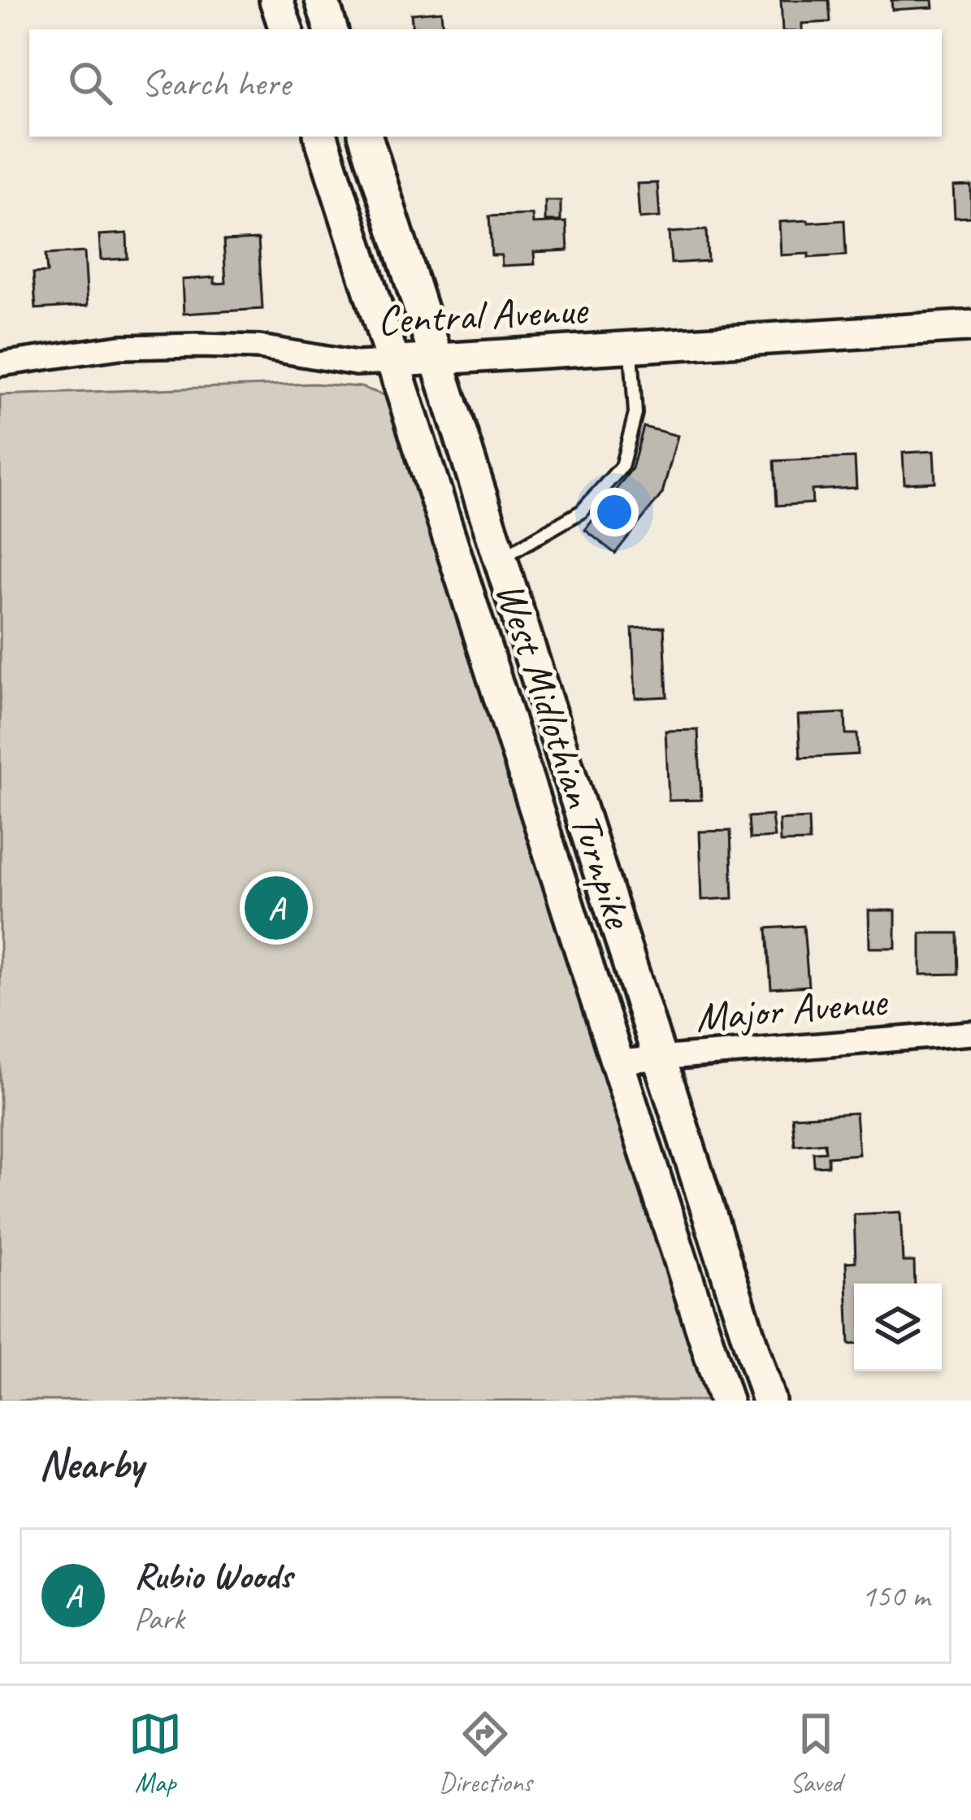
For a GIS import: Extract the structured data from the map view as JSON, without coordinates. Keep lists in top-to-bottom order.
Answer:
{
  "streets": {
    "main road": ["West Midlothian Turnpike"],
    "street": ["Central Avenue", "Major Avenue"]
  },
  "crossings": [
    ["Central Avenue", "West Midlothian Turnpike"],
    ["West Midlothian Turnpike", "Major Avenue"]
  ],
  "page": {
    "search": "Search here",
    "pins": "A",
    "heading": "Nearby",
    "list": [
      {
        "mark": "A",
        "name": "Rubio Woods",
        "note": "Park",
        "value": "150 m"
      }
    ],
    "nav": ["Map", "Directions", "Saved"]
  }
}
